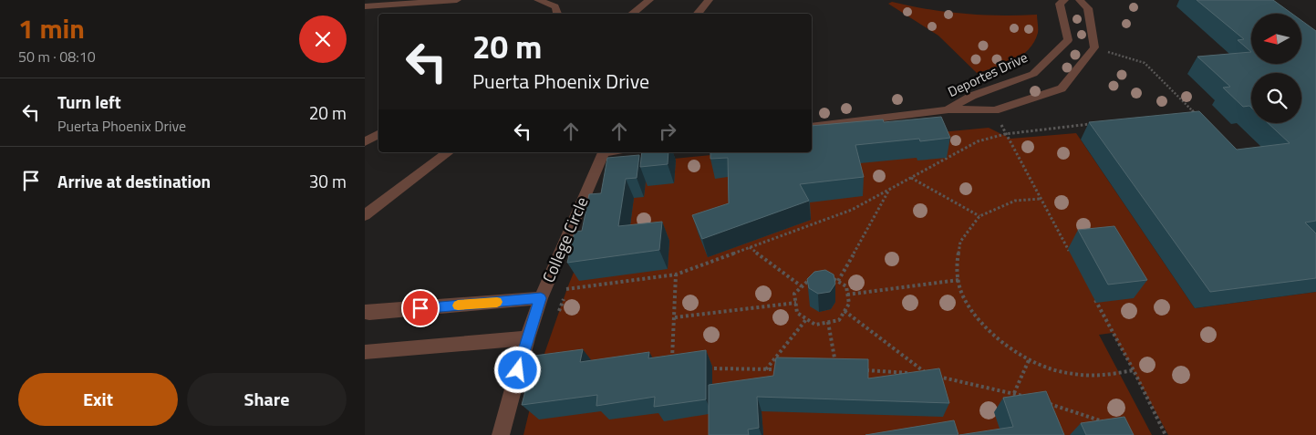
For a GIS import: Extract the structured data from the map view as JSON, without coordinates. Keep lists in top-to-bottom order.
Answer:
{
  "streets": {
    "street": ["Deportes Drive", "College Circle"]
  },
  "north": "left",
  "page": {
    "heading": ["1 min", "50 m · 08:10"],
    "turn": ["20 m", "Puerta Phoenix Drive"],
    "list": [
      {
        "name": "Turn left",
        "note": "Puerta Phoenix Drive",
        "value": "20 m"
      },
      {
        "name": "Arrive at destination",
        "value": "30 m"
      }
    ],
    "buttons": ["Exit", "Share"]
  }
}
